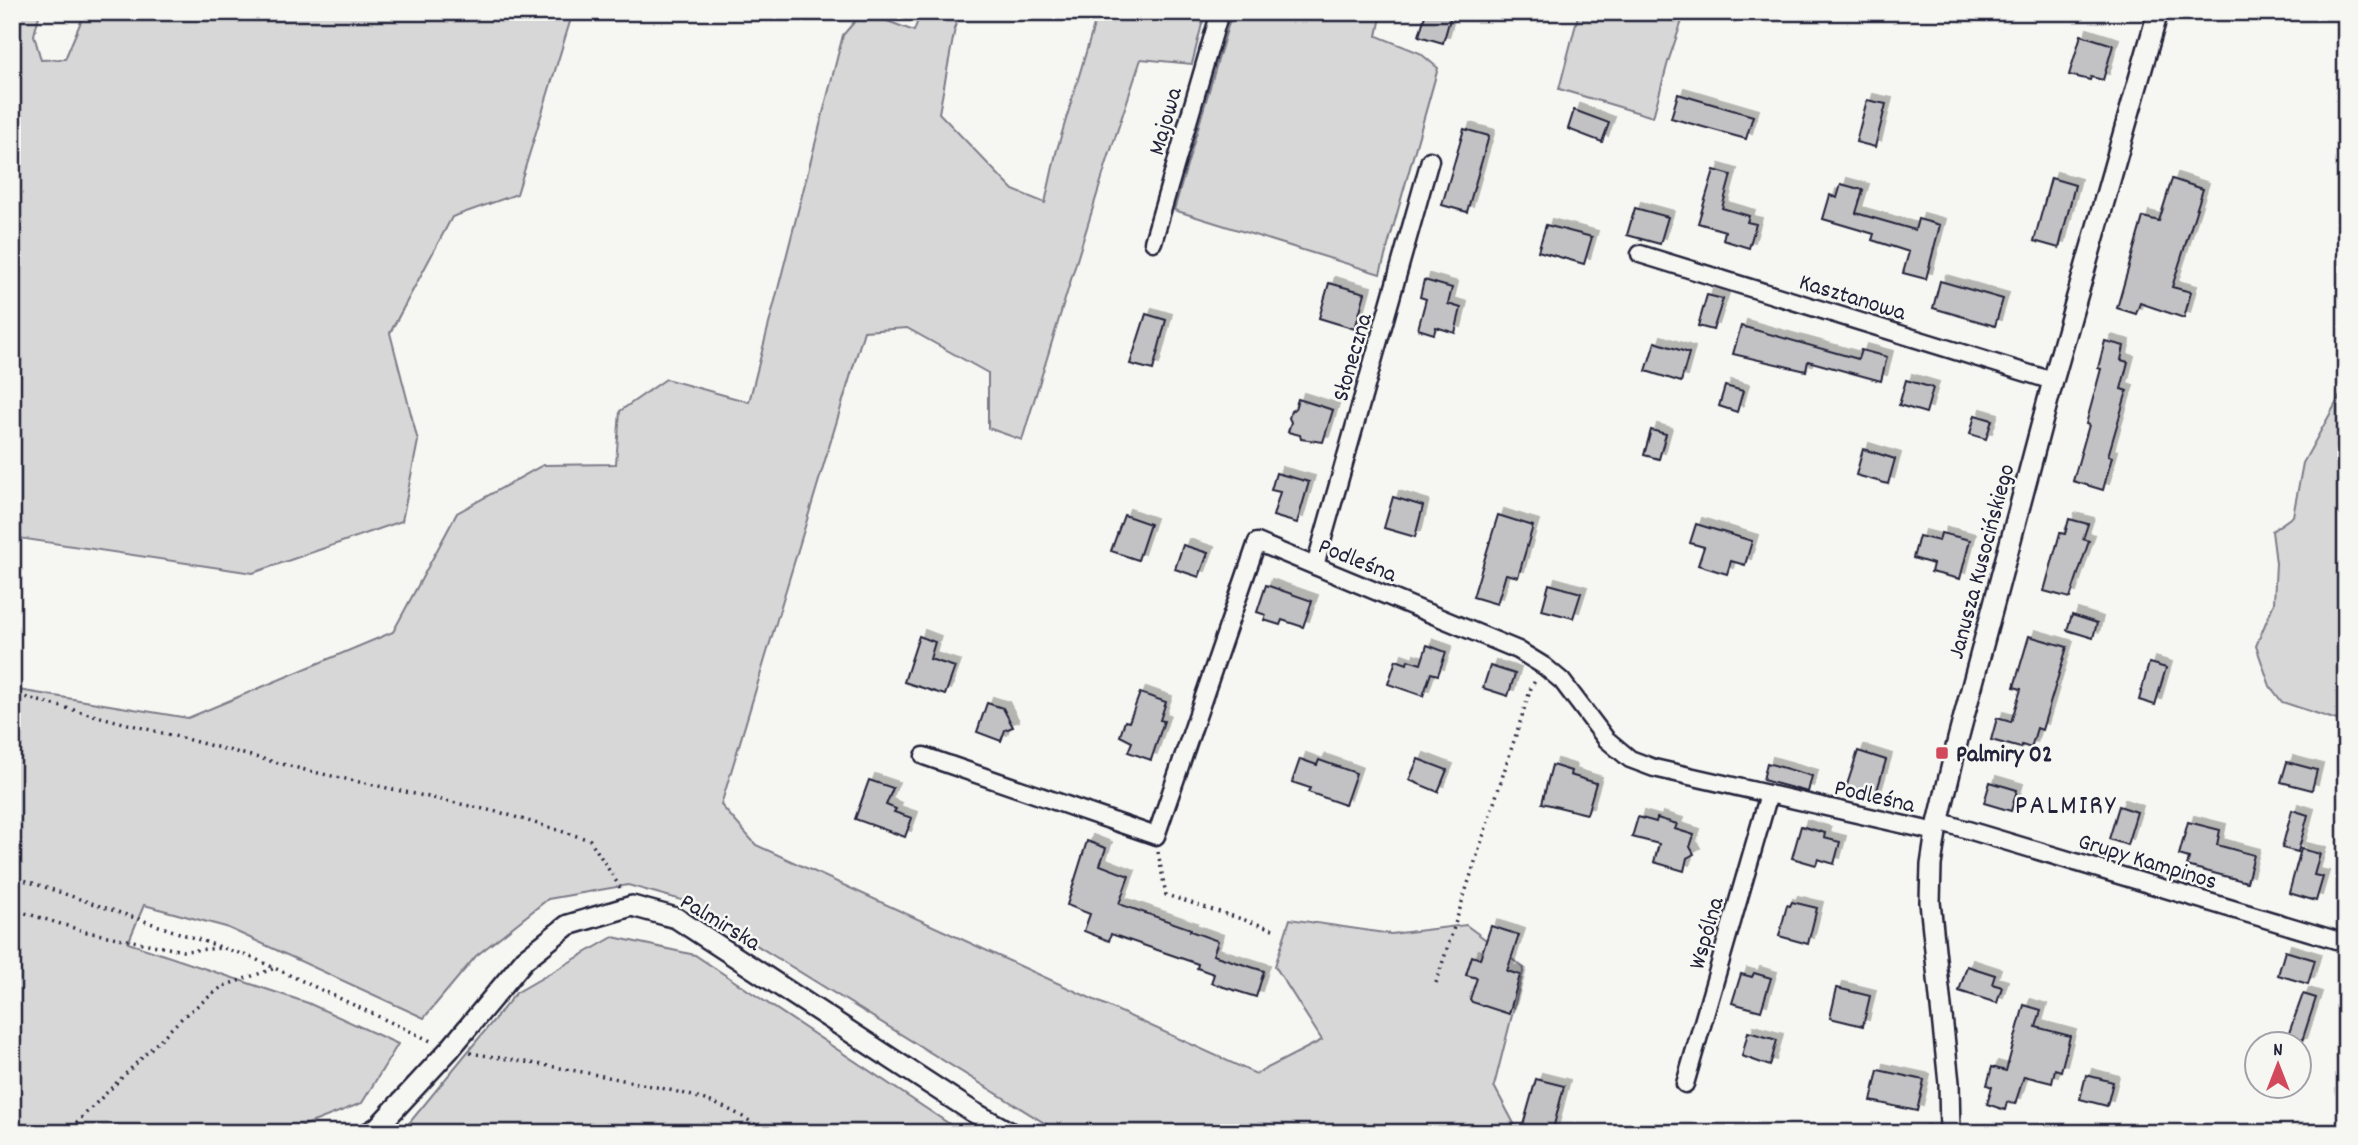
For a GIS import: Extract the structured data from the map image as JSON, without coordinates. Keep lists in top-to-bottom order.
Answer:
{
  "streets": {
    "street": [
      "Majowa",
      "Kasztanowa",
      "Słoneczna",
      "Podleśna",
      "Janusza Kusocińskiego",
      "Grupy Kampinos",
      "Palmirska",
      "Wspólna"
    ]
  },
  "crossings": [
    ["Kasztanowa", "Janusza Kusocińskiego"],
    ["Słoneczna", "Podleśna"],
    ["Podleśna", "Janusza Kusocińskiego"],
    ["Podleśna", "Grupy Kampinos"],
    ["Podleśna", "Wspólna"],
    ["Janusza Kusocińskiego", "Grupy Kampinos"]
  ],
  "districts": ["PALMIRY"],
  "places": {
    "transit": ["Palmiry 02"]
  },
  "north": "top"
}
